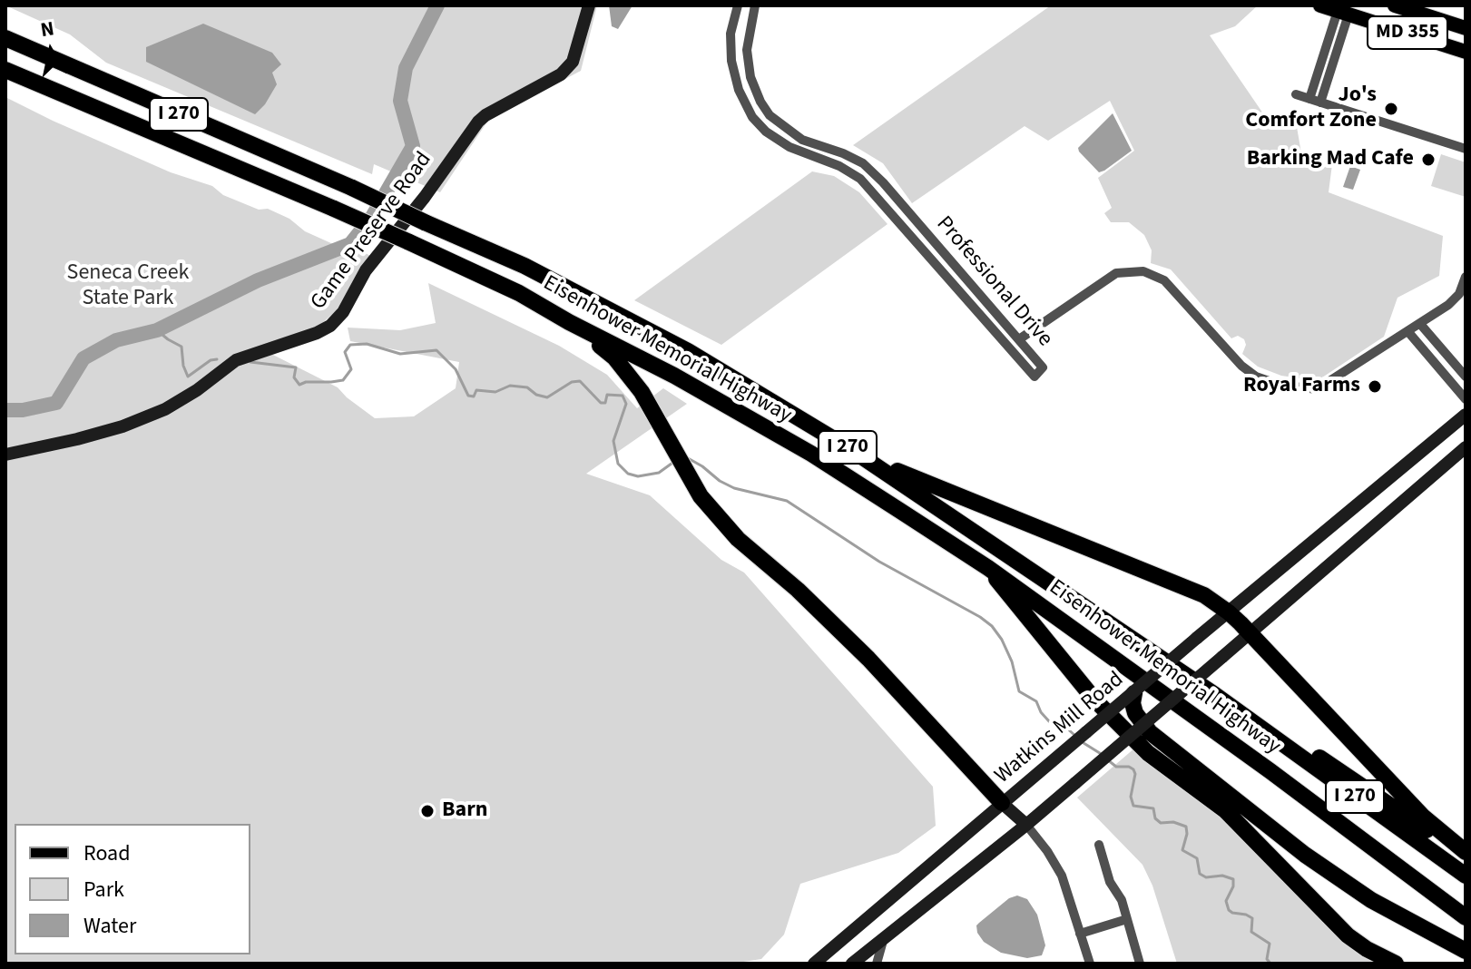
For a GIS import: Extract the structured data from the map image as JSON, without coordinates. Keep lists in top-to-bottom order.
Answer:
{
  "streets": {
    "highway": ["I 270", "Eisenhower Memorial Highway"],
    "main road": ["MD 355", "Game Preserve Road", "Watkins Mill Road"],
    "street": ["Professional Drive"]
  },
  "parks": ["Seneca Creek State Park"],
  "places": [
    "Jo's Comfort Zone",
    "Barking Mad Cafe",
    "Royal Farms",
    "Barn"
  ],
  "legend": ["Road", "Park", "Water"],
  "north": "top"
}
